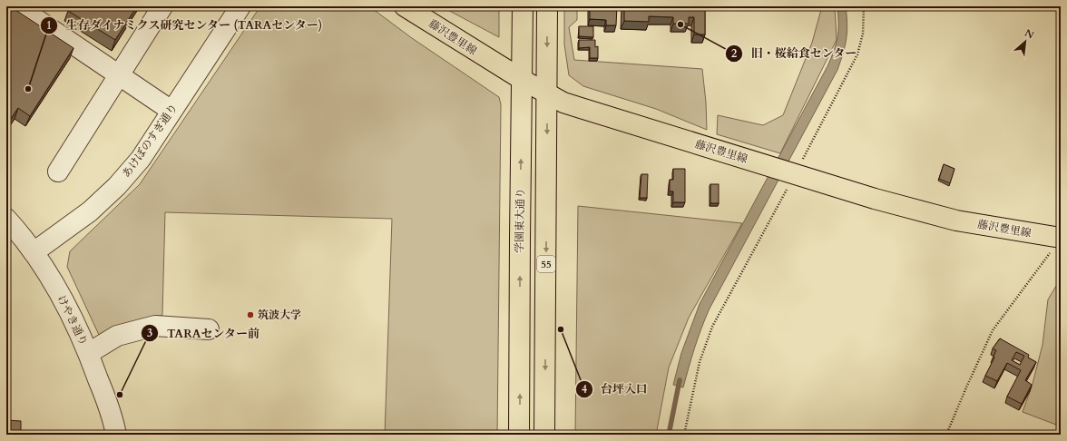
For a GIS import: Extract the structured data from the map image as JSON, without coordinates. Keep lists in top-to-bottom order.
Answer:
{
  "streets": {
    "main road": ["藤沢豊里線", "学園東大通り", "55"],
    "street": ["あけぼのすぎ通り", "けやき通り"]
  },
  "crossings": [
    ["藤沢豊里線", "学園東大通り"],
    ["藤沢豊里線", "55"],
    ["あけぼのすぎ通り", "けやき通り"]
  ],
  "places": [
    "旧・桜給食センター",
    "生存ダイナミクス研究センター (TARAセンター)",
    "筑波大学",
    "台坪入口",
    "TARAセンター前"
  ],
  "north": "top right"
}
